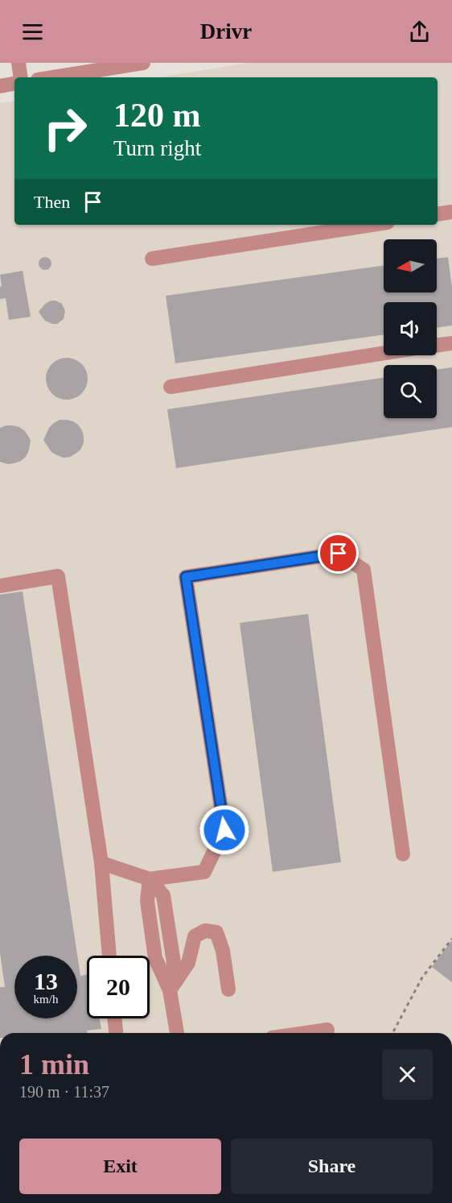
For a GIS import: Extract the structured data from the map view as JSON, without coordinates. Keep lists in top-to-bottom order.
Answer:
{
  "north": "left",
  "page": {
    "header": "Drivr",
    "turn": ["120 m", "Turn right"],
    "then": "Then",
    "speed": "13 km/h",
    "limit": "20",
    "heading": ["1 min", "190 m · 11:37"],
    "buttons": ["Exit", "Share"]
  }
}
